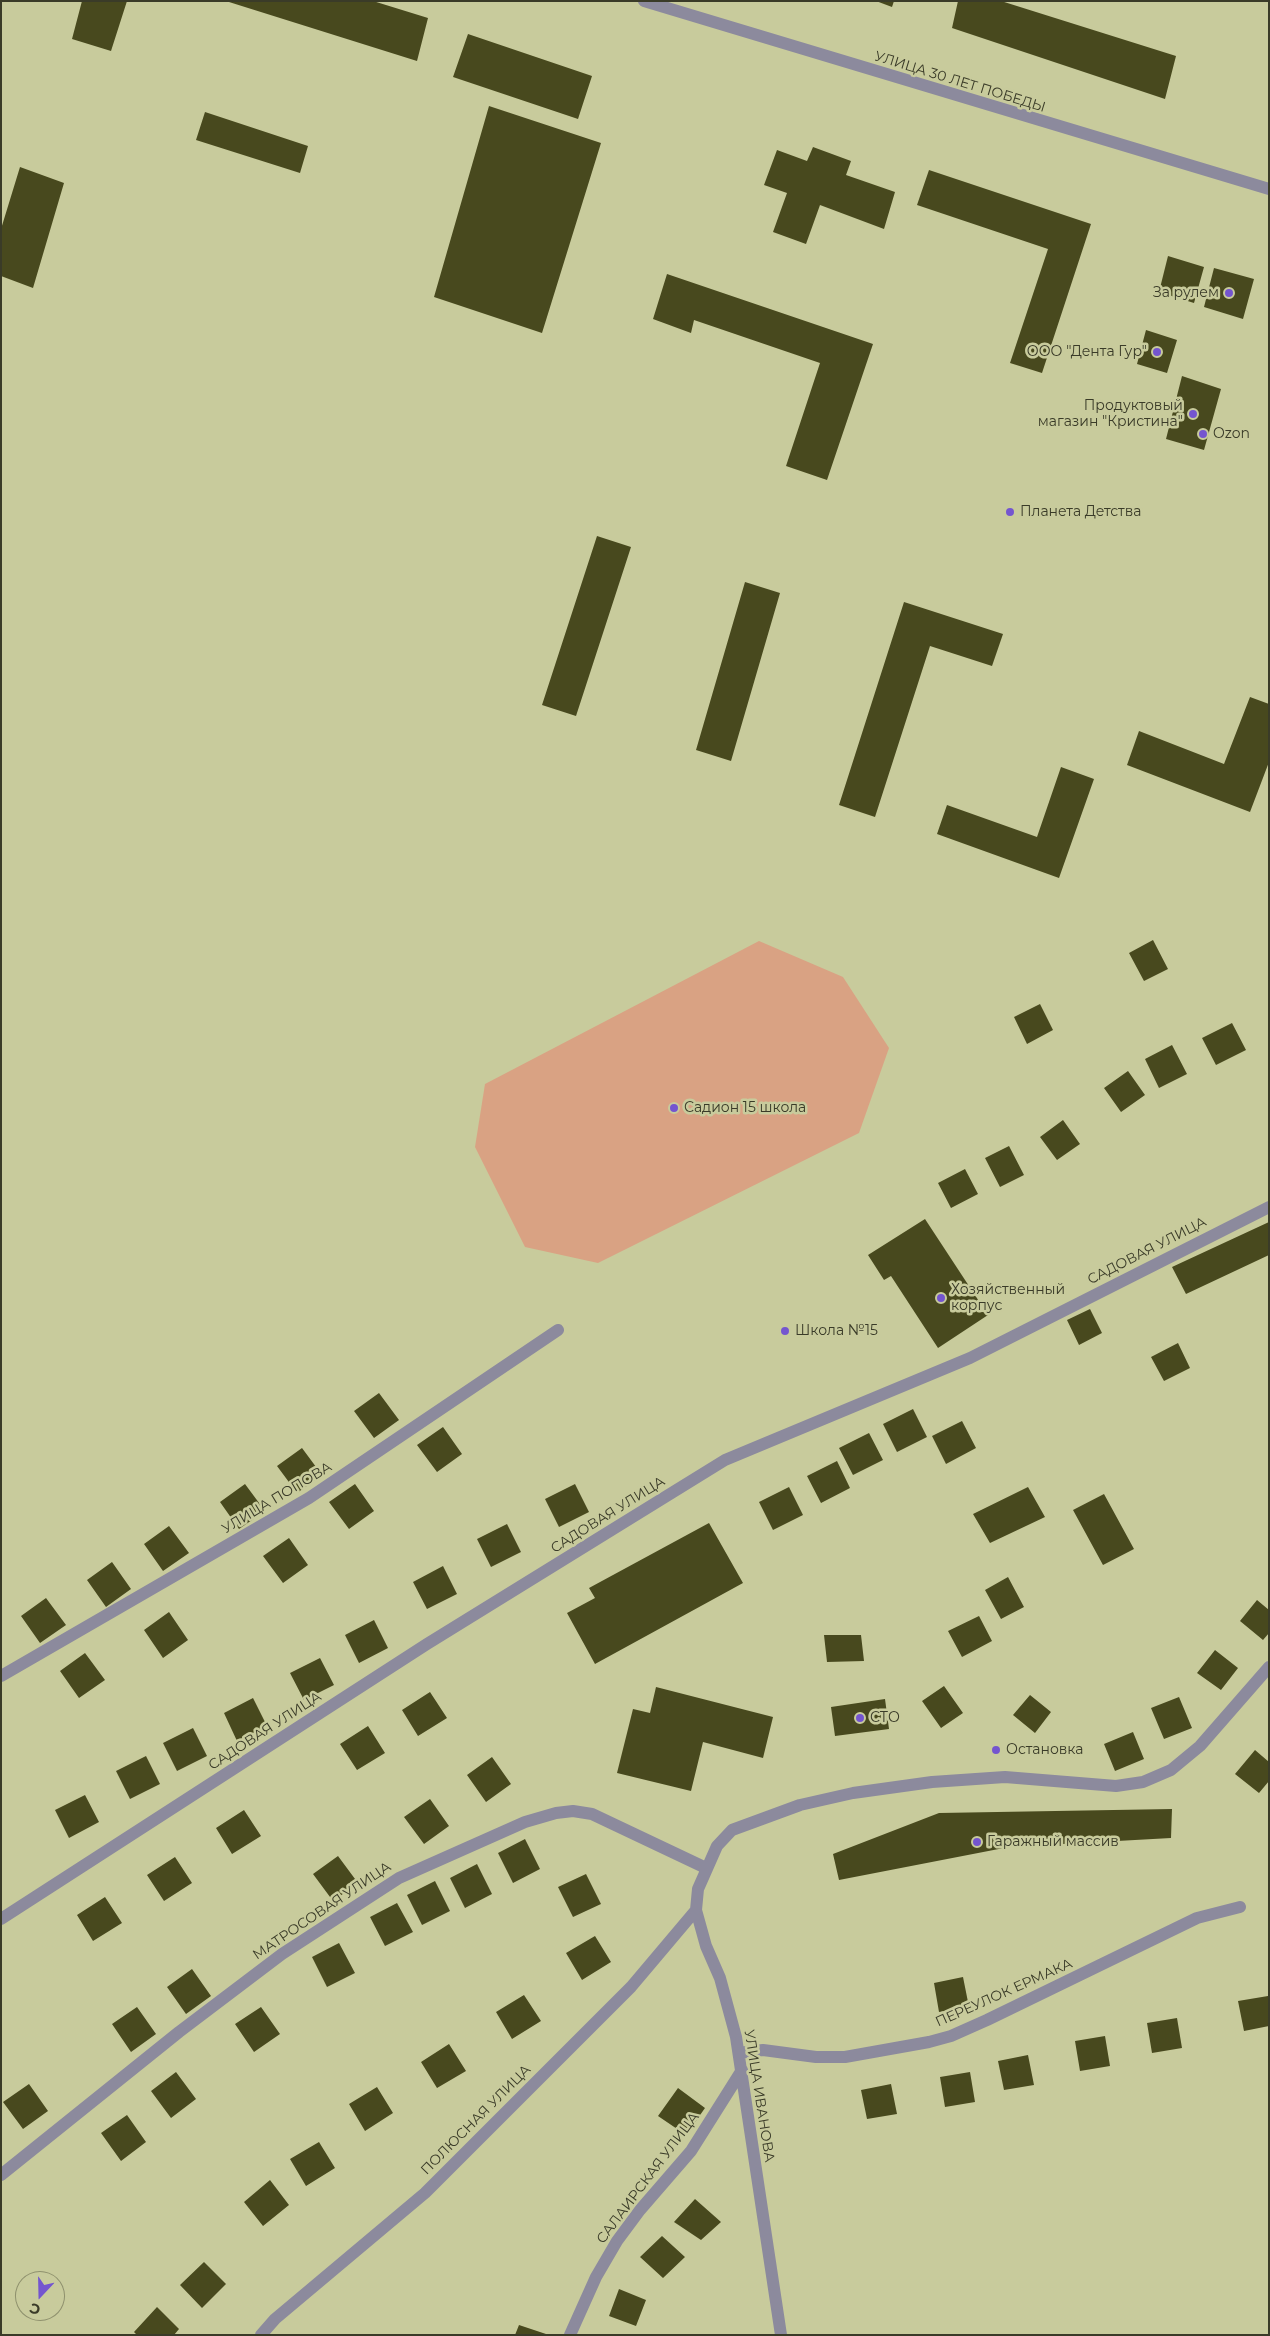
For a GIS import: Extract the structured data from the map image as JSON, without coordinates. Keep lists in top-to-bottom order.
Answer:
{
  "streets": {
    "street": [
      "УЛИЦА 30 ЛЕТ ПОБЕДЫ",
      "САДОВАЯ УЛИЦА",
      "УЛИЦА ПОПОВА",
      "МАТРОСОВАЯ УЛИЦА",
      "ПЕРЕУЛОК ЕРМАКА",
      "УЛИЦА ИВАНОВА",
      "ПОЛЮСНАЯ УЛИЦА",
      "САЛАИРСКАЯ УЛИЦА"
    ]
  },
  "crossings": [
    ["МАТРОСОВАЯ УЛИЦА", "УЛИЦА ИВАНОВА"],
    ["ПЕРЕУЛОК ЕРМАКА", "УЛИЦА ИВАНОВА"],
    ["УЛИЦА ИВАНОВА", "ПОЛЮСНАЯ УЛИЦА"],
    ["УЛИЦА ИВАНОВА", "САЛАИРСКАЯ УЛИЦА"]
  ],
  "places": [
    "За рулем",
    "ООО \"Дента Гур\"",
    "Продуктовый магазин \"Кристина\"",
    "Ozon",
    "Планета Детства",
    "Садион 15 школа",
    "Хозяйственный корпус",
    "Школа №15",
    "СТО",
    "Остановка",
    "Гаражный массив"
  ],
  "north": "bottom"
}
